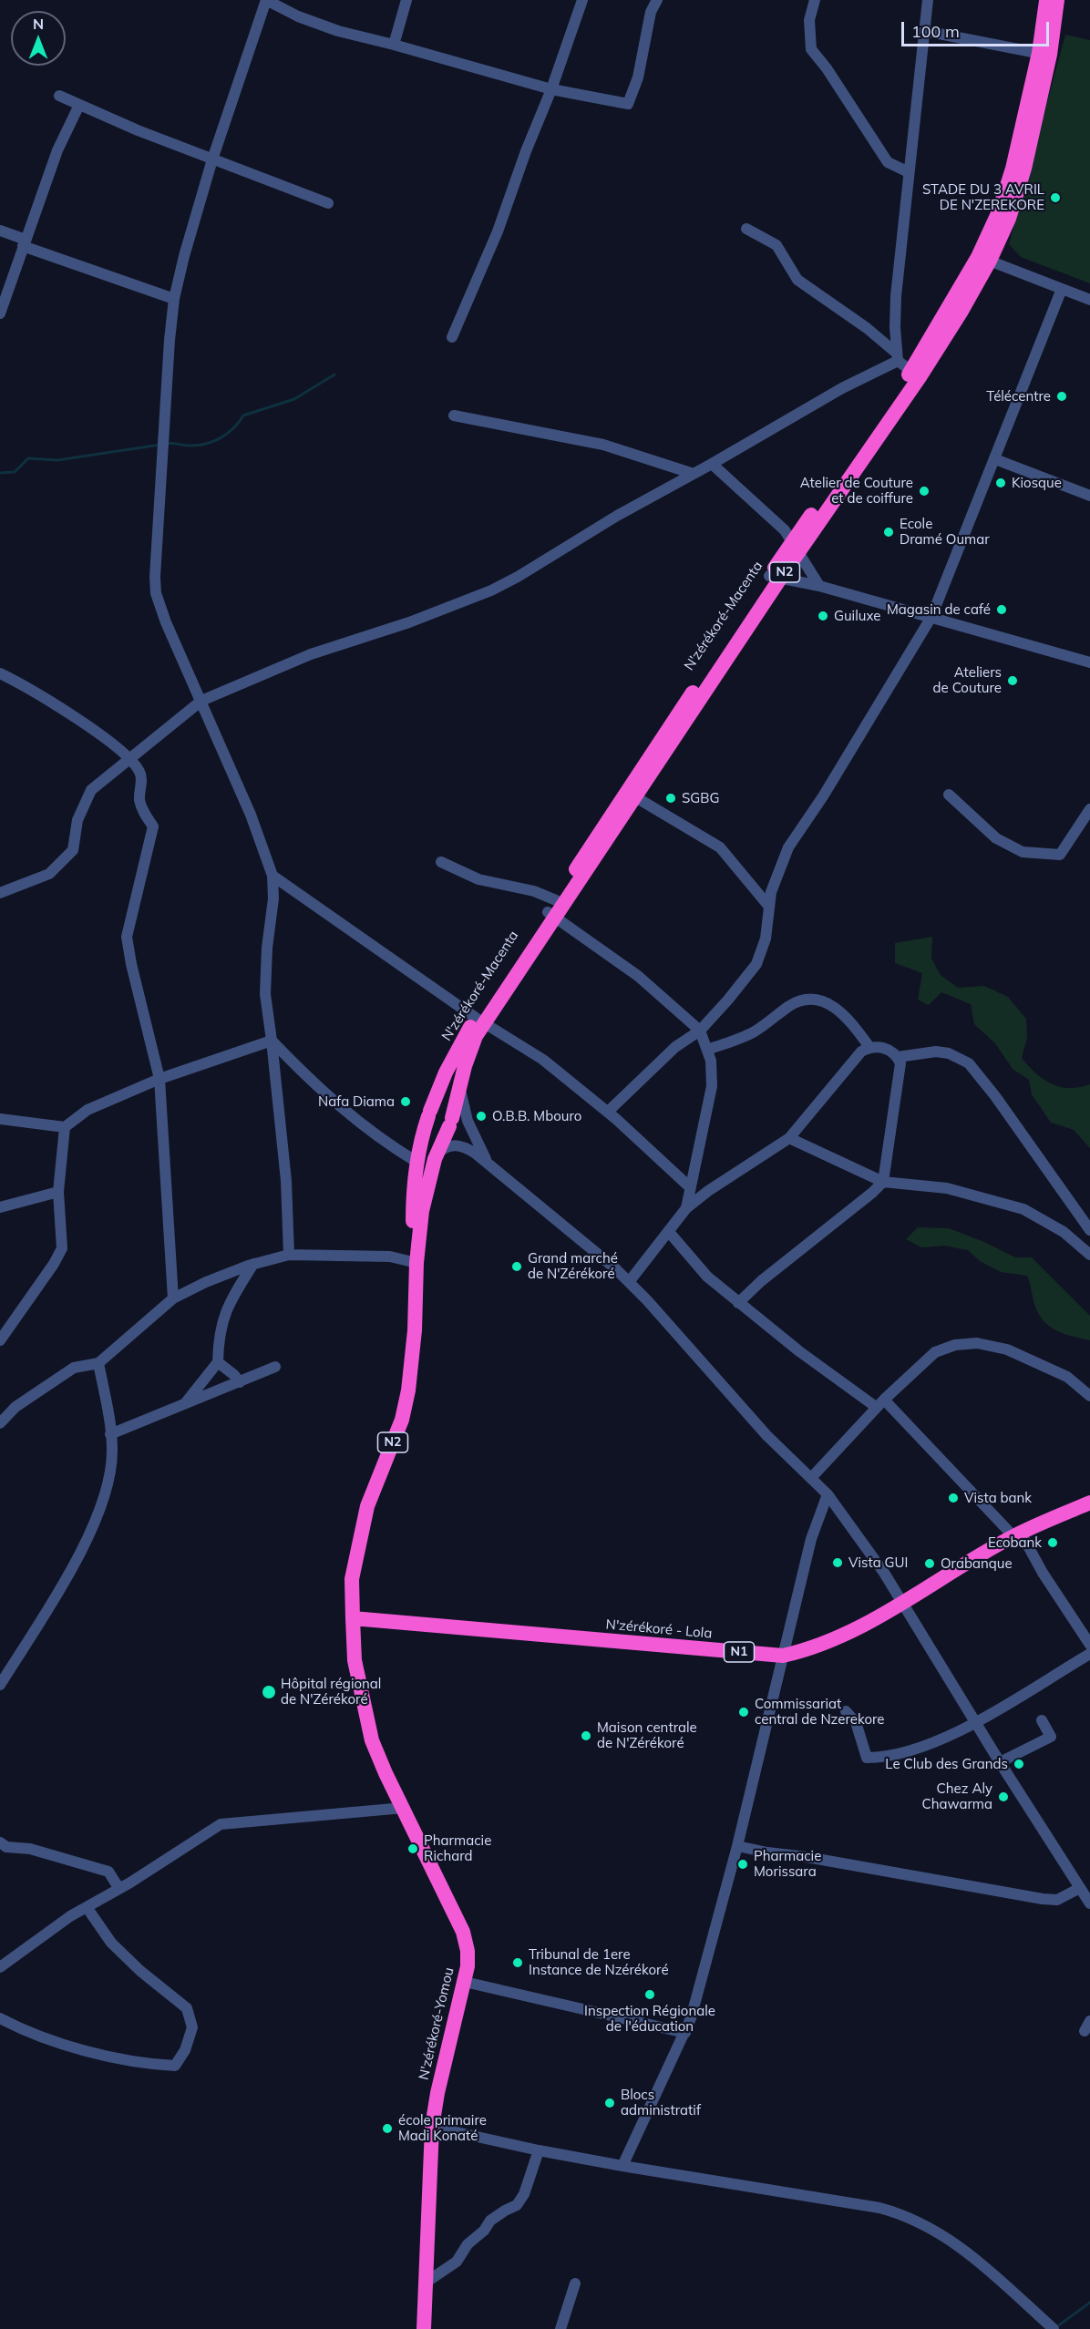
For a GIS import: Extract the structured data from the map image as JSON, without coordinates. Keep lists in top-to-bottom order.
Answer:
{
  "streets": {
    "highway": [
      "N2",
      "N'zérékoré-Macenta",
      "N'zérékoré - Lola",
      "N1",
      "N'zérékoré-Yomou"
    ]
  },
  "crossings": [
    ["N2", "N'zérékoré-Macenta"],
    ["N2", "N'zérékoré - Lola"],
    ["N2", "N'zérékoré-Yomou"],
    ["N'zérékoré - Lola", "N'zérékoré-Yomou"]
  ],
  "places": [
    "STADE DU 3 AVRIL DE N'ZEREKORE",
    "Télécentre",
    "Kiosque",
    "Atelier de Couture et de coiffure",
    "Ecole Dramé Oumar",
    "Magasin de café",
    "Guiluxe",
    "Ateliers de Couture",
    "SGBG",
    "Nafa Diama",
    "O.B.B. Mbouro",
    "Grand marché de N'Zérékoré",
    "Vista bank",
    "Ecobank",
    "Vista GUI",
    "Orabanque",
    "Hôpital régional de N'Zérékoré",
    "Commissariat central de Nzerekore",
    "Maison centrale de N'Zérékoré",
    "Le Club des Grands",
    "Chez Aly Chawarma",
    "Pharmacie Richard",
    "Pharmacie Morissara",
    "Tribunal de 1ere Instance de Nzérékoré",
    "Inspection Régionale de l'éducation",
    "Blocs administratif",
    "école primaire Madi Konaté"
  ],
  "scale_bar": "100 m",
  "north": "top"
}
